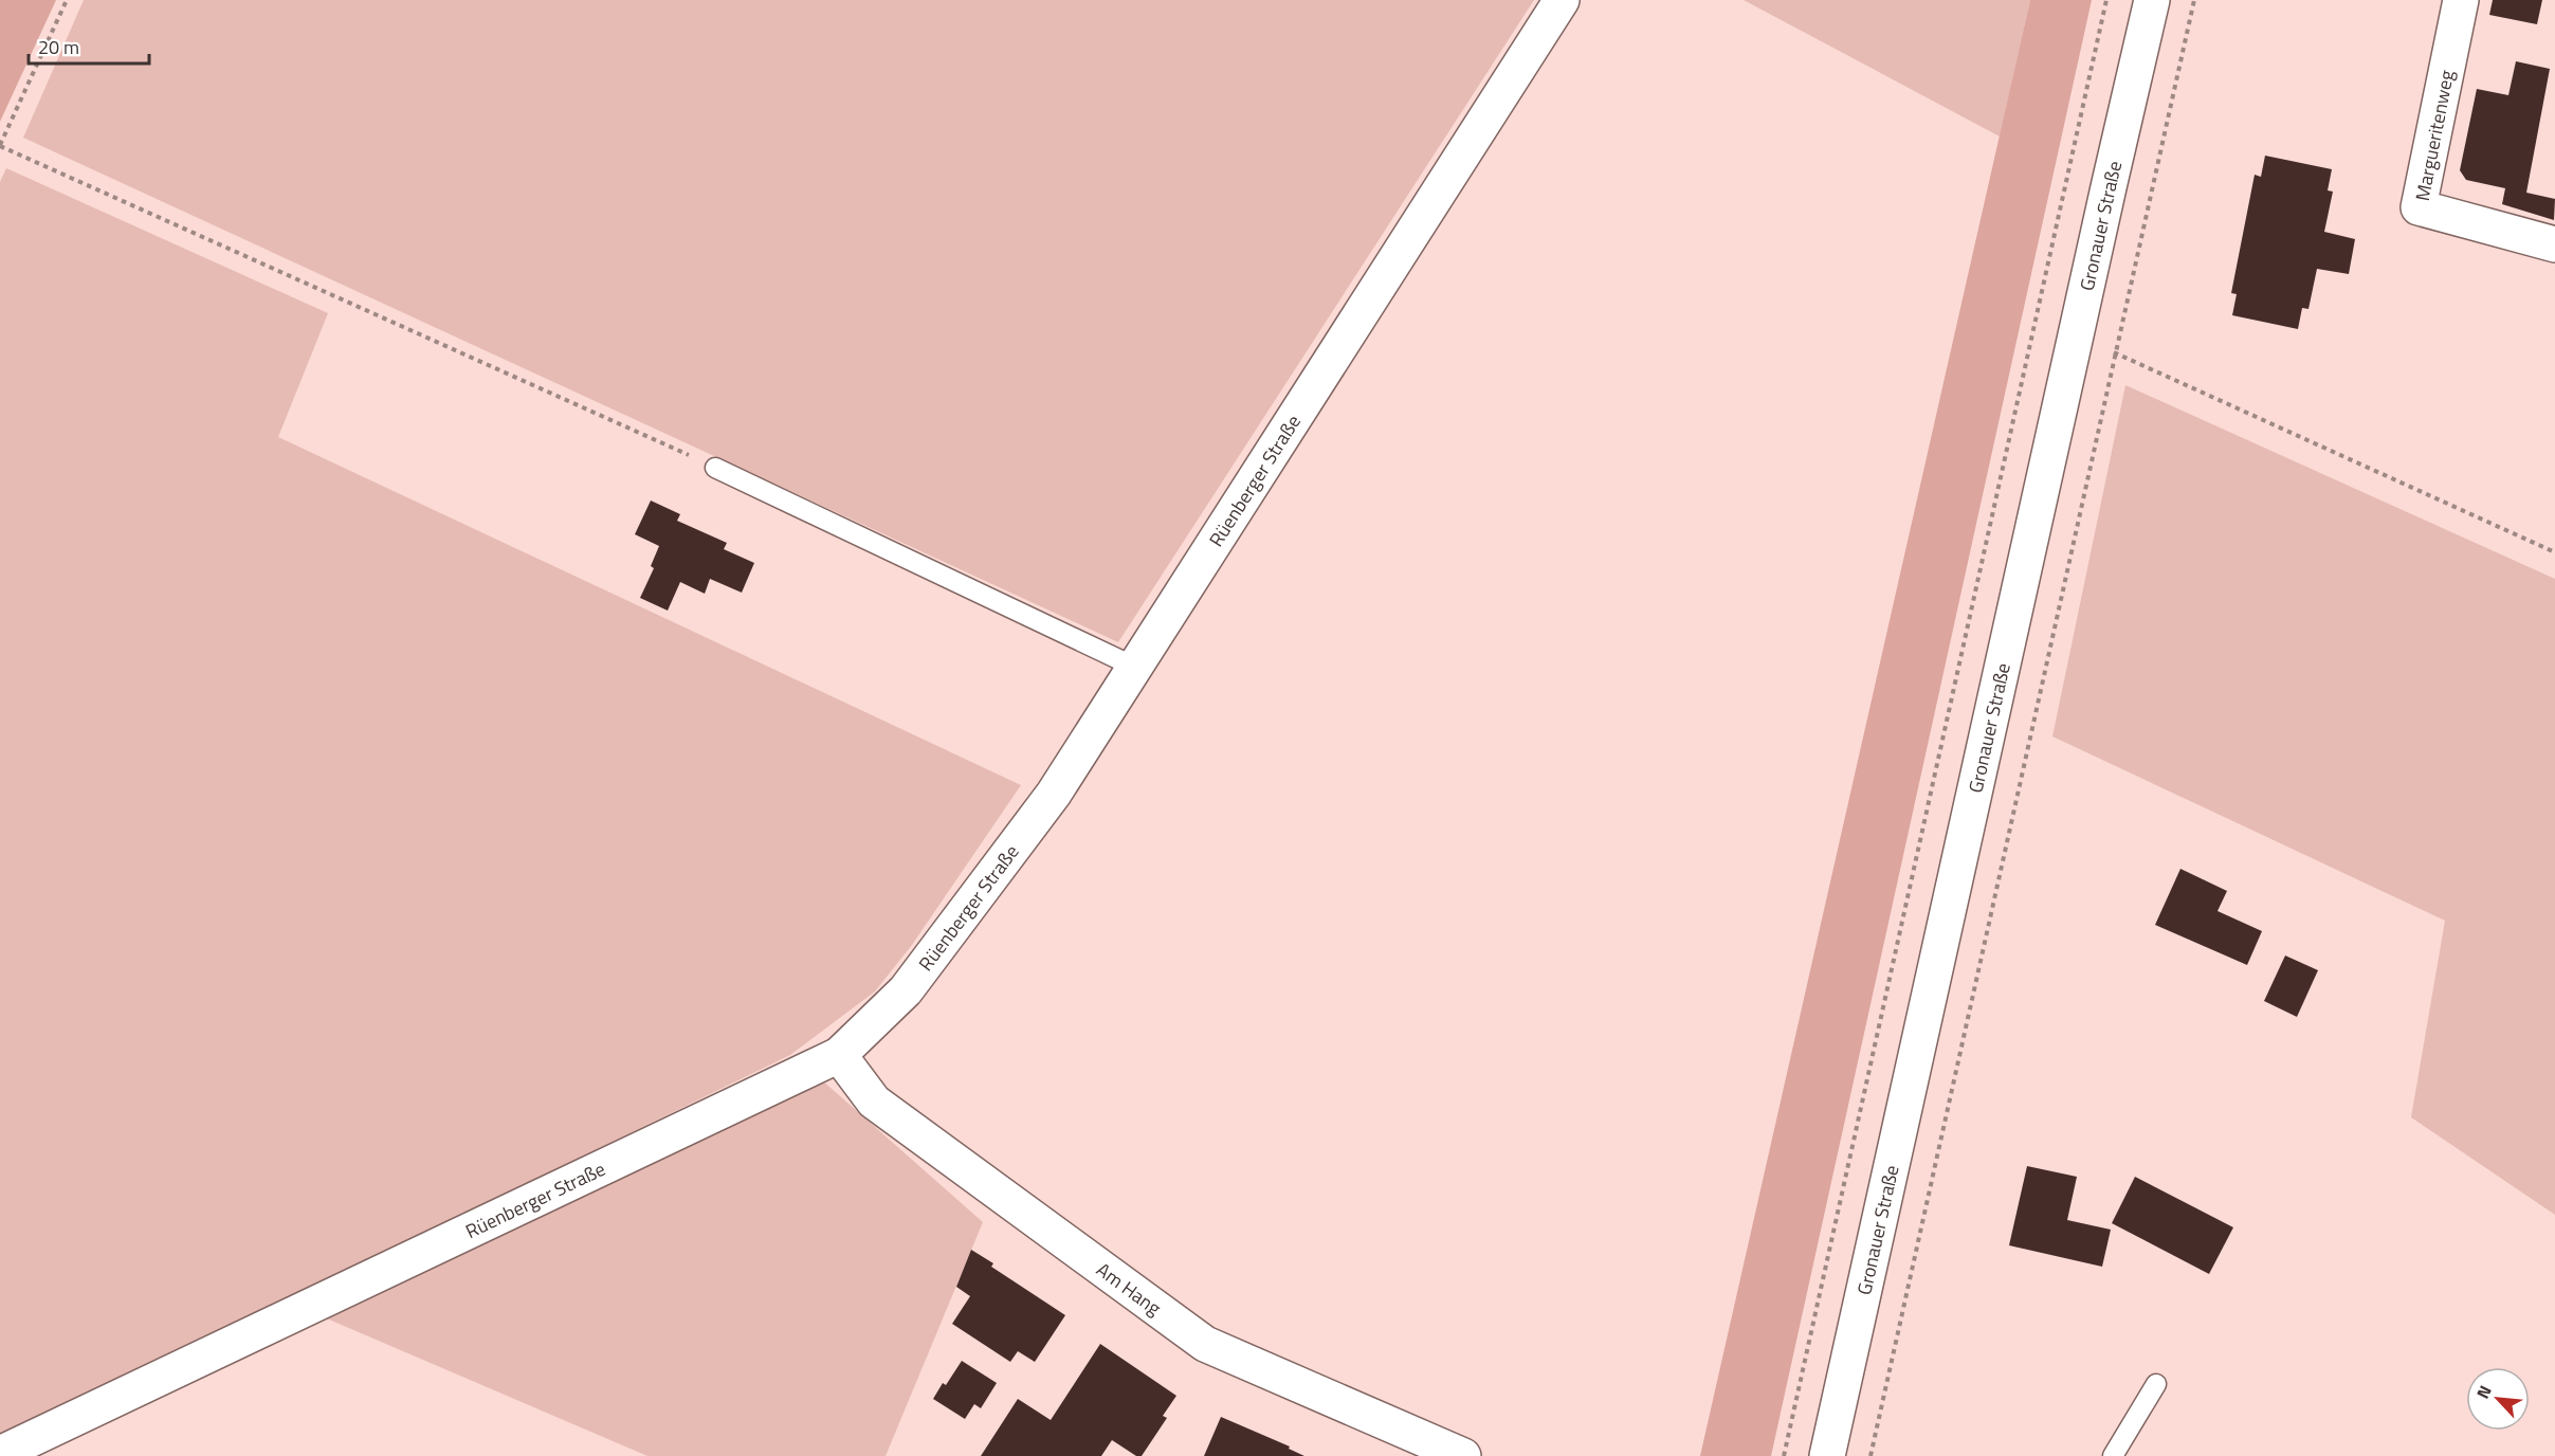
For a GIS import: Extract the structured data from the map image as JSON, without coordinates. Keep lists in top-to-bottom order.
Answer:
{
  "streets": {
    "street": [
      "Margueritenweg",
      "Gronauer Straße",
      "Rüenberger Straße",
      "Am Hang"
    ]
  },
  "crossings": [
    ["Rüenberger Straße", "Am Hang"]
  ],
  "scale_bar": "20 m",
  "north": "top left"
}
